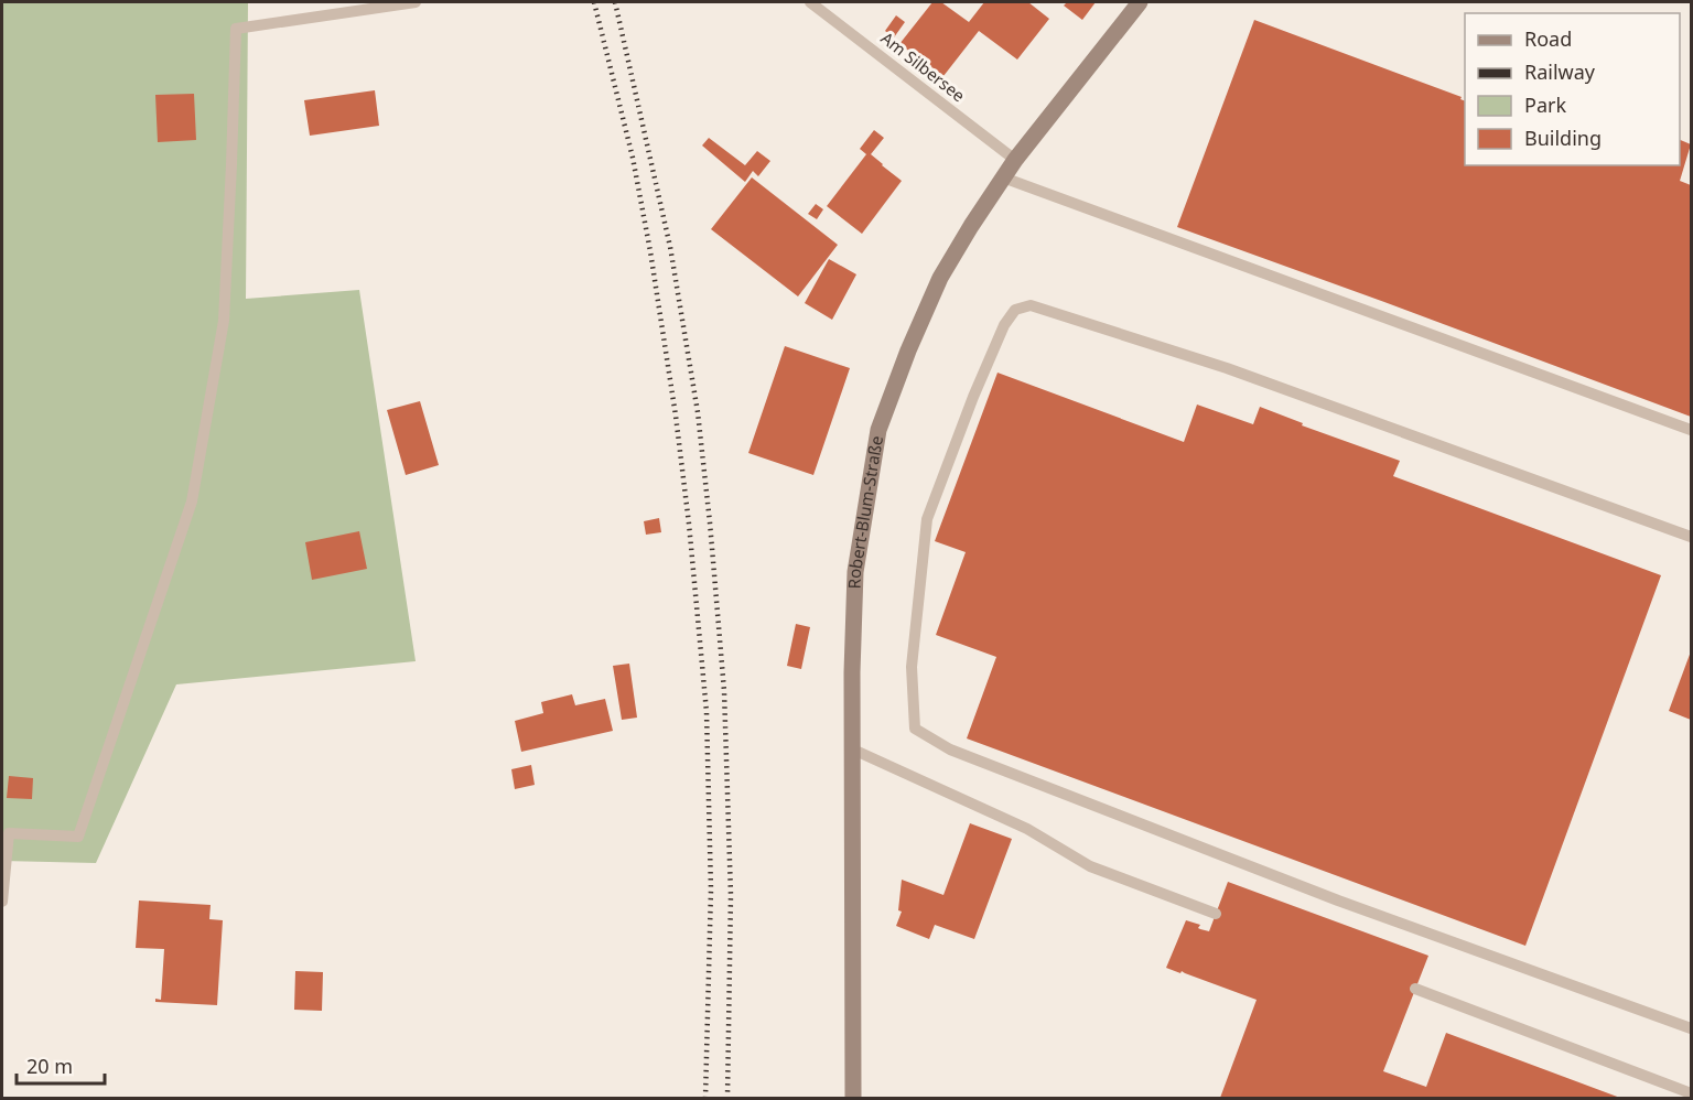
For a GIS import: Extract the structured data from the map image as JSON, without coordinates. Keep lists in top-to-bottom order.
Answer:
{
  "streets": {
    "main road": ["Robert-Blum-Straße"],
    "lane": ["Am Silbersee"]
  },
  "crossings": [
    ["Am Silbersee", "Robert-Blum-Straße"]
  ],
  "legend": [
    "Road",
    "Railway",
    "Park",
    "Building"
  ],
  "scale_bar": "20 m"
}
